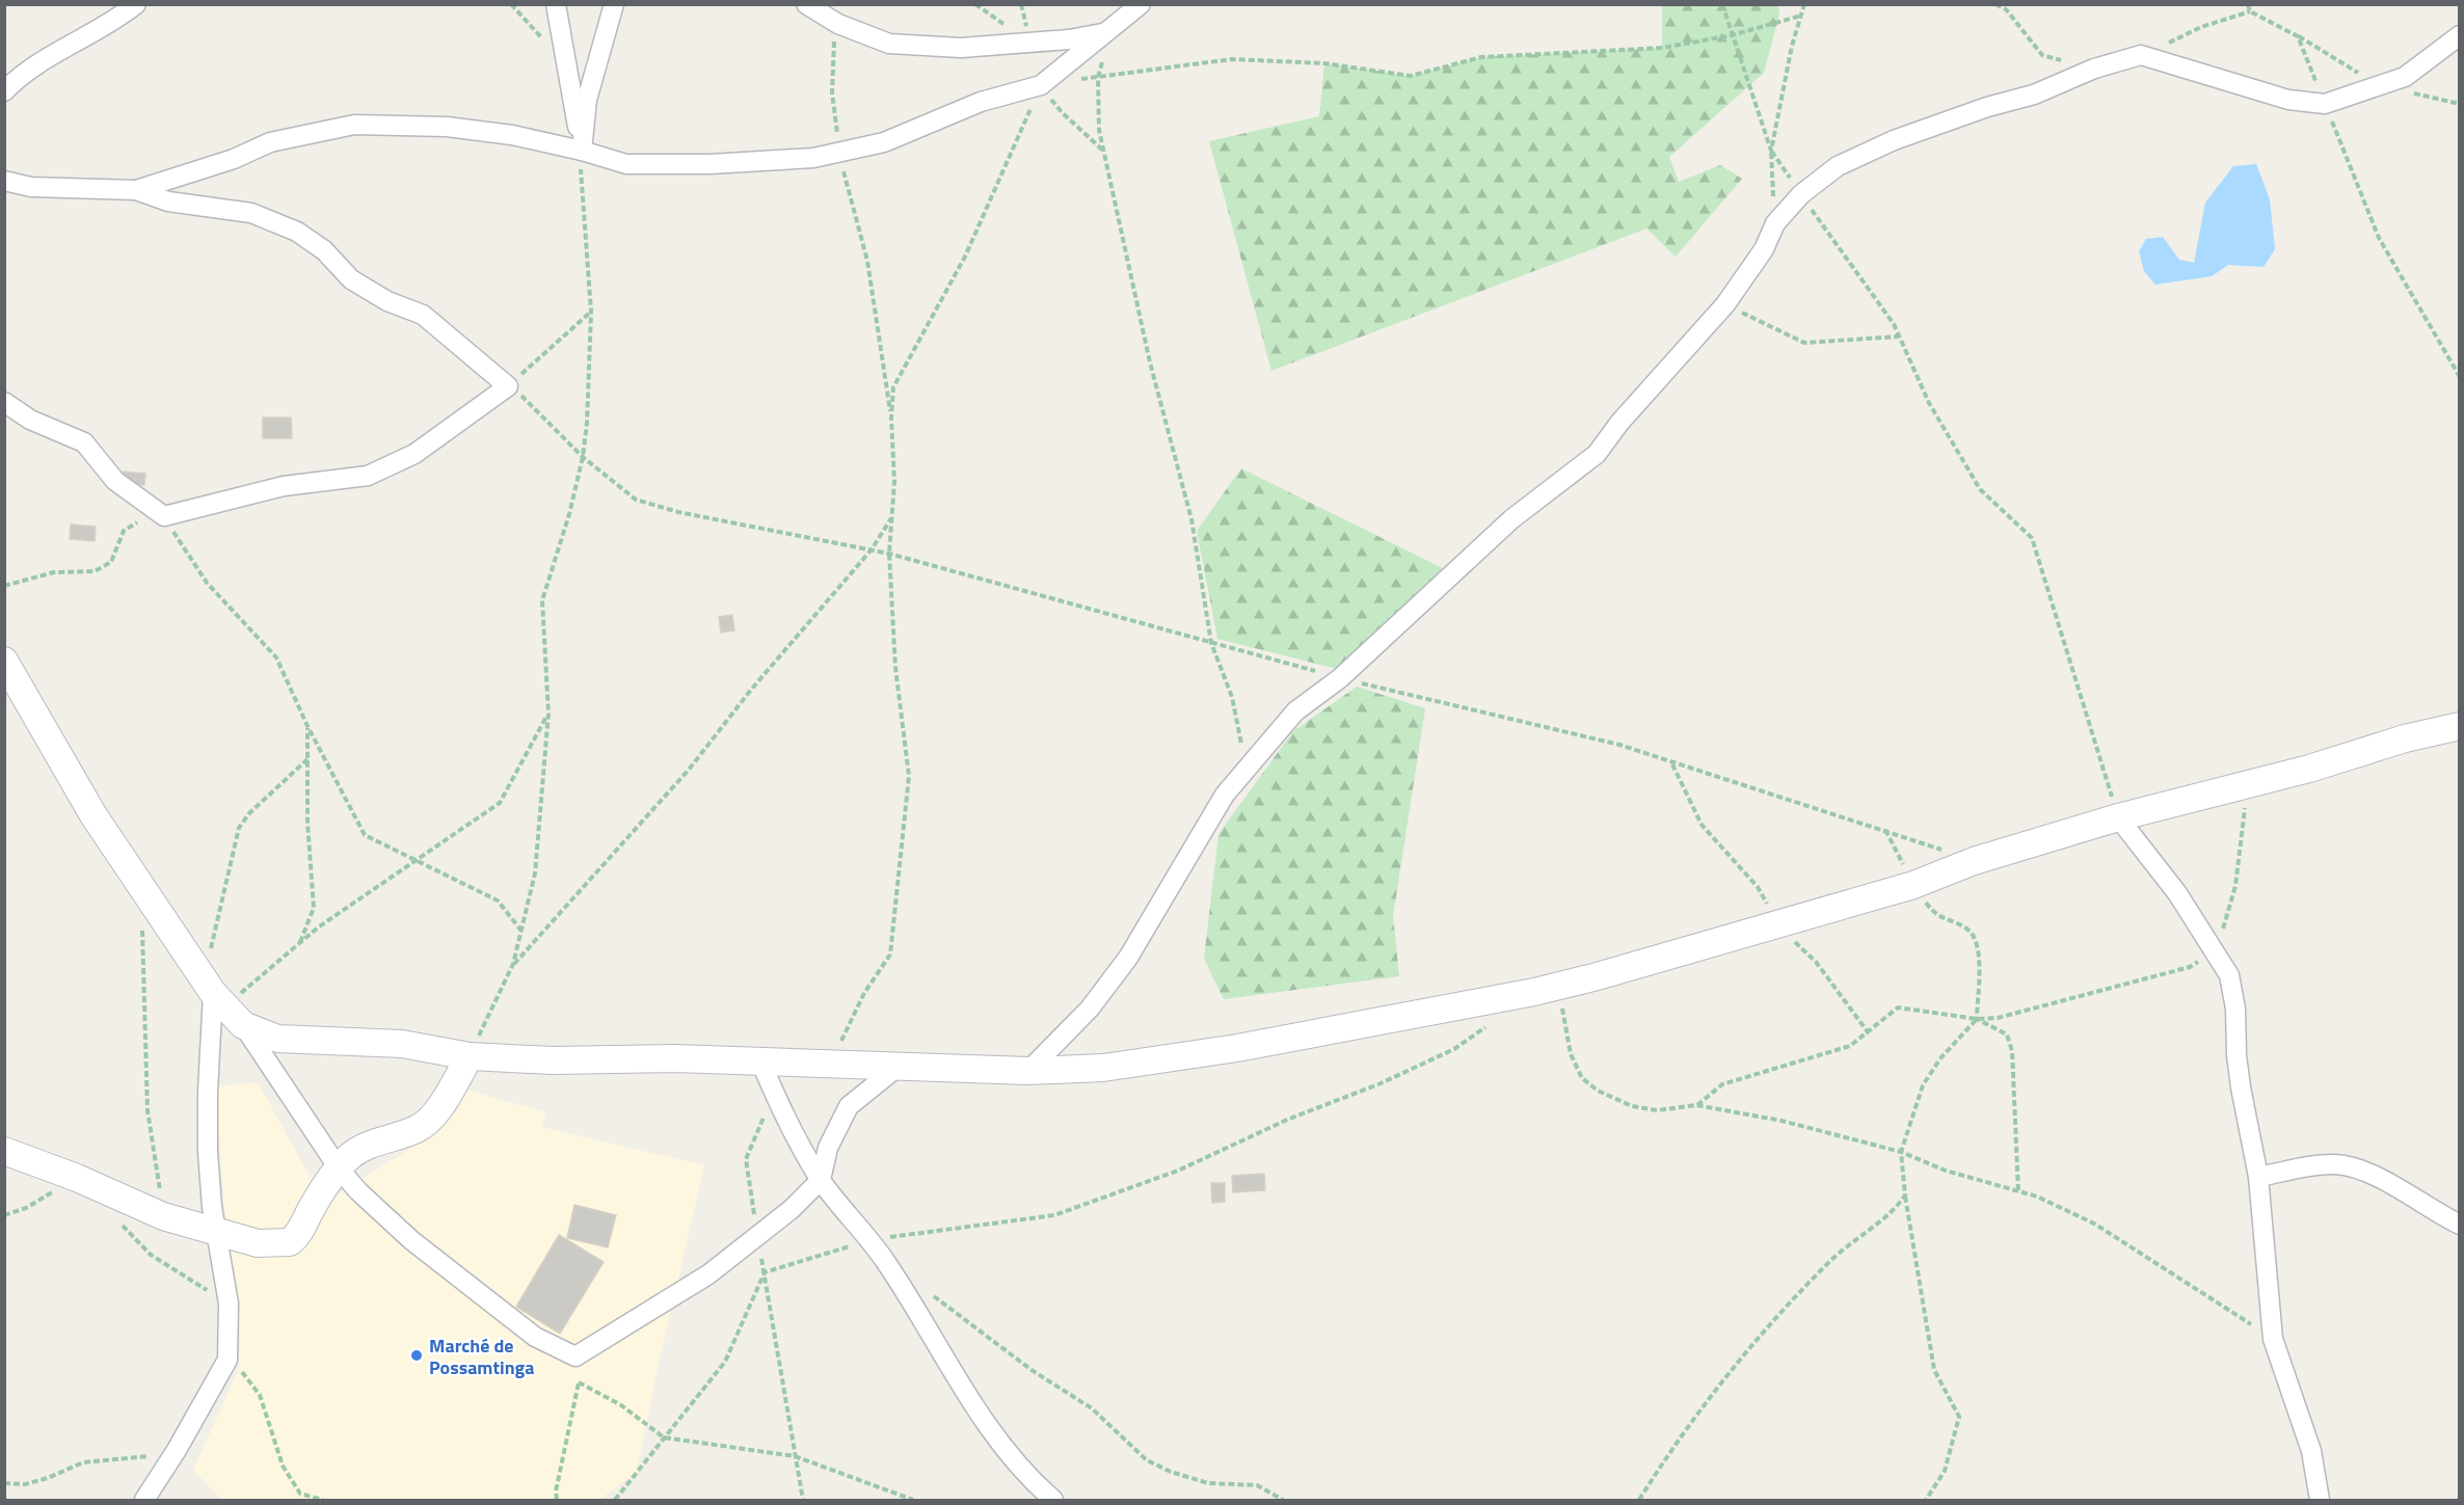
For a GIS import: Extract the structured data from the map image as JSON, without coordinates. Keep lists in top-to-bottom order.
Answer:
{
  "places": ["Marché de Possamtinga"]
}
